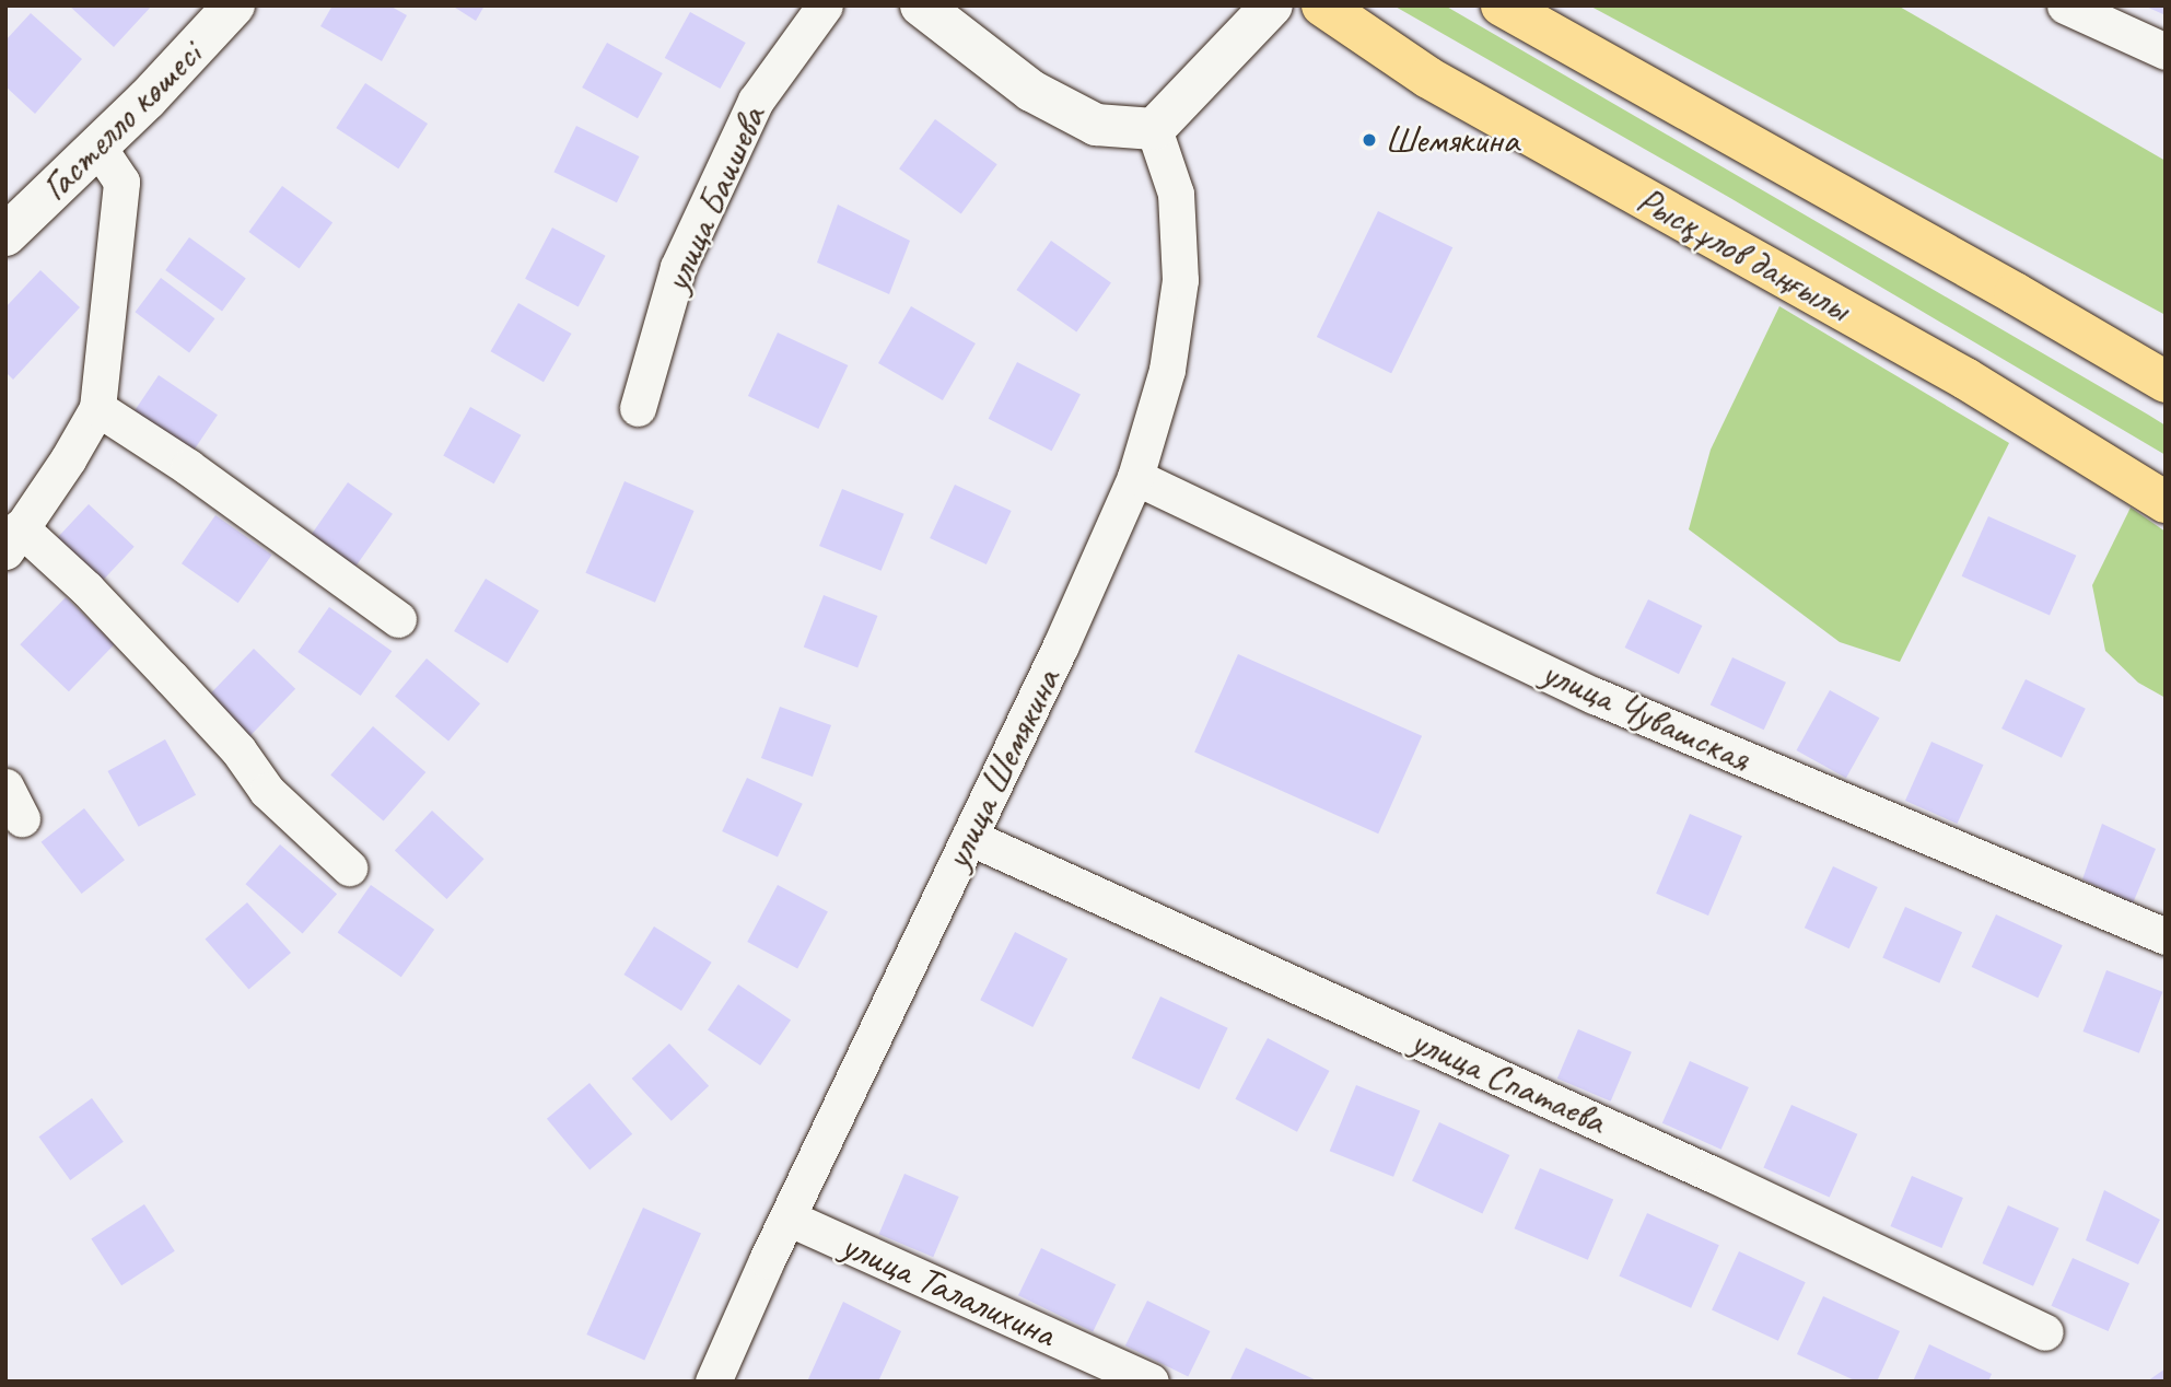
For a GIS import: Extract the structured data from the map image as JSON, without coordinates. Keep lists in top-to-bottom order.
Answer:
{
  "streets": {
    "main road": ["Рысқұлов даңғылы"],
    "street": [
      "Гастелло көшесі",
      "улица Баишева",
      "улица Чувашская",
      "улица Шемякина",
      "улица Спатаева",
      "улица Талалихина"
    ]
  },
  "crossings": [
    ["улица Чувашская", "улица Шемякина"],
    ["улица Шемякина", "улица Спатаева"],
    ["улица Шемякина", "улица Талалихина"]
  ],
  "places": ["Шемякина"]
}
